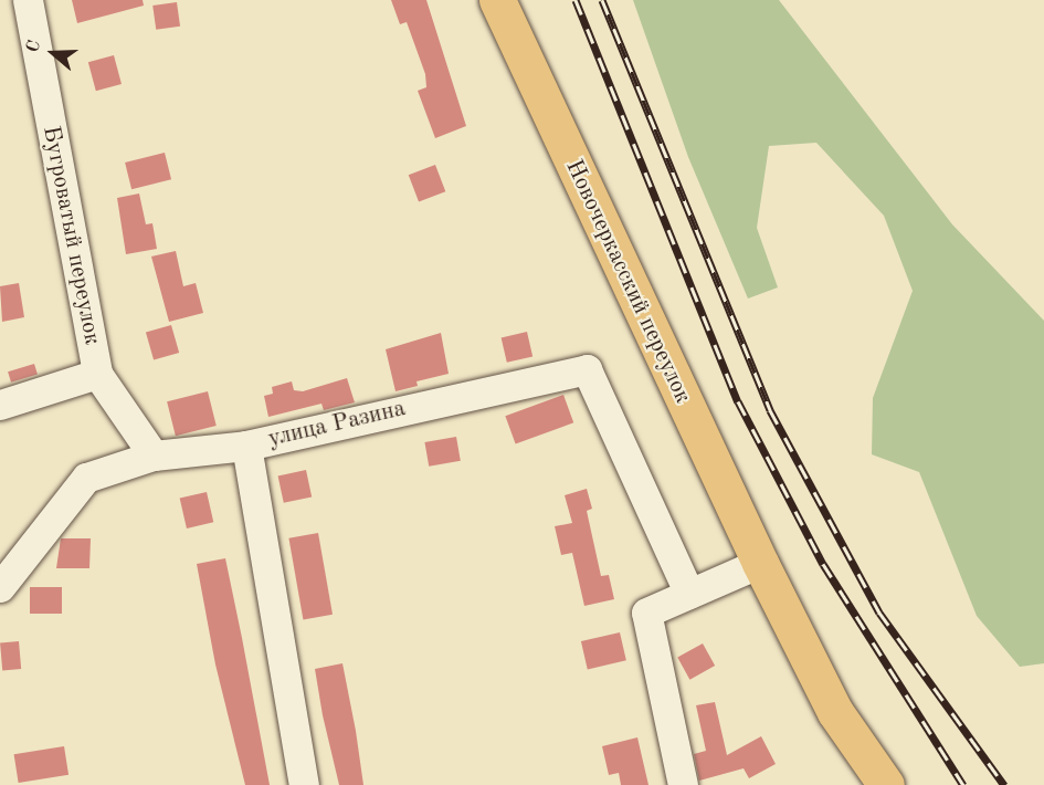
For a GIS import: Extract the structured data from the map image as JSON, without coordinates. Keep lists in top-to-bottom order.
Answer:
{
  "streets": {
    "main road": ["Новочеркасский переулок"],
    "street": ["Бугроватый переулок", "улица Разина"]
  },
  "crossings": [
    ["Бугроватый переулок", "улица Разина"]
  ],
  "north": "left"
}
